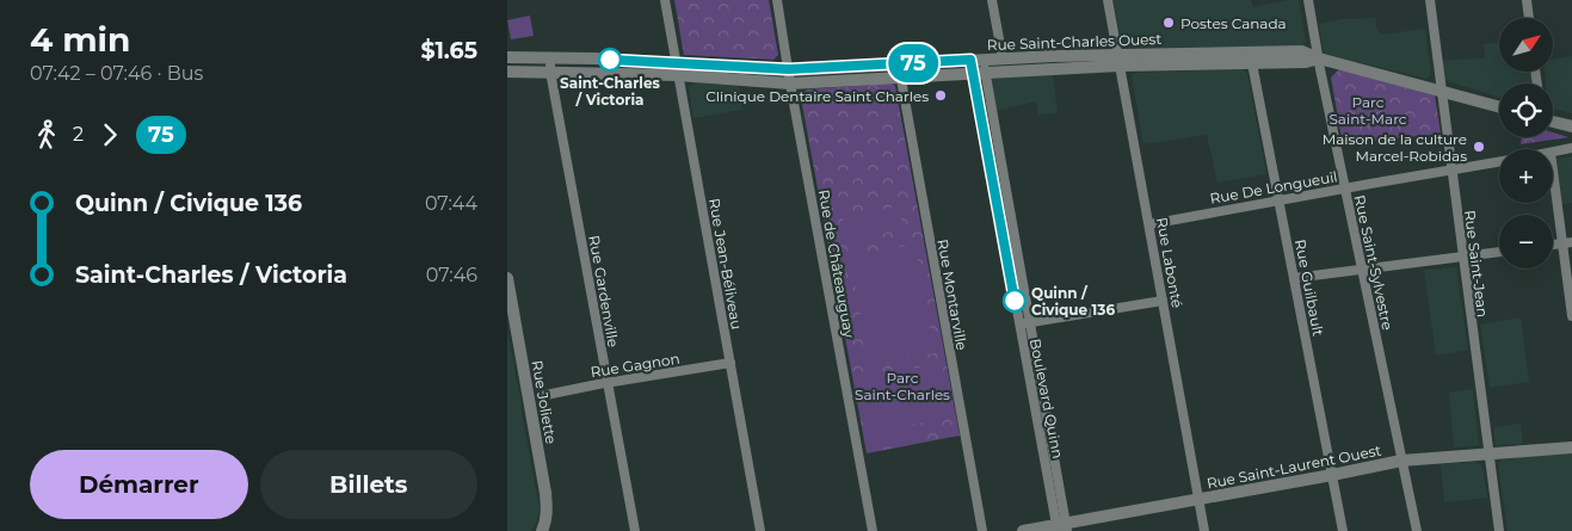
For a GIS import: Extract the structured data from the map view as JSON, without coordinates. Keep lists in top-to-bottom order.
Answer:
{
  "streets": {
    "street": [
      "Rue Saint-Charles Ouest",
      "Rue De Longueuil",
      "Rue Labonté",
      "Rue Saint-Sylvestre",
      "Rue Jean-Béliveau",
      "Rue de Châteauguay",
      "Rue Saint-Jean",
      "Rue Guilbault",
      "Rue Gardenville",
      "Rue Montarville",
      "Rue Gagnon",
      "Boulevard Quinn",
      "Rue Joliette",
      "Rue Saint-Laurent Ouest"
    ]
  },
  "crossings": [
    ["Rue Saint-Charles Ouest", "Rue Labonté"],
    ["Rue Saint-Charles Ouest", "Rue Saint-Sylvestre"],
    ["Rue Saint-Charles Ouest", "Rue Jean-Béliveau"],
    ["Rue Saint-Charles Ouest", "Rue de Châteauguay"],
    ["Rue Saint-Charles Ouest", "Rue Saint-Jean"],
    ["Rue Saint-Charles Ouest", "Rue Guilbault"],
    ["Rue Saint-Charles Ouest", "Rue Gardenville"],
    ["Rue Saint-Charles Ouest", "Rue Montarville"],
    ["Rue Saint-Charles Ouest", "Boulevard Quinn"],
    ["Rue De Longueuil", "Rue Labonté"],
    ["Rue De Longueuil", "Rue Saint-Sylvestre"],
    ["Rue De Longueuil", "Rue Saint-Jean"],
    ["Rue De Longueuil", "Rue Guilbault"],
    ["Rue Labonté", "Rue Saint-Laurent Ouest"],
    ["Rue Saint-Sylvestre", "Rue Saint-Laurent Ouest"],
    ["Rue Jean-Béliveau", "Rue Gagnon"],
    ["Rue Saint-Jean", "Rue Saint-Laurent Ouest"],
    ["Rue Guilbault", "Rue Saint-Laurent Ouest"],
    ["Rue Gardenville", "Rue Gagnon"],
    ["Boulevard Quinn", "Rue Saint-Laurent Ouest"]
  ],
  "parks": ["Parc Saint-Marc", "Parc Saint-Charles"],
  "places": [
    "Postes Canada",
    "Saint-Charles / Victoria",
    "Clinique Dentaire Saint Charles",
    "Maison de la culture Marcel-Robidas",
    "Quinn / Civique 136"
  ],
  "lines": ["bus line 75"],
  "north": "top right",
  "page": {
    "heading": ["4 min", "07:42 – 07:46 · Bus", "$1.65"],
    "on_map": "75",
    "map_buttons": ["+", "−"],
    "legs": ["2", "75"],
    "list": [
      {
        "name": "Quinn / Civique 136",
        "value": "07:44"
      },
      {
        "name": "Saint-Charles / Victoria",
        "value": "07:46"
      }
    ],
    "buttons": ["Démarrer", "Billets"]
  }
}
